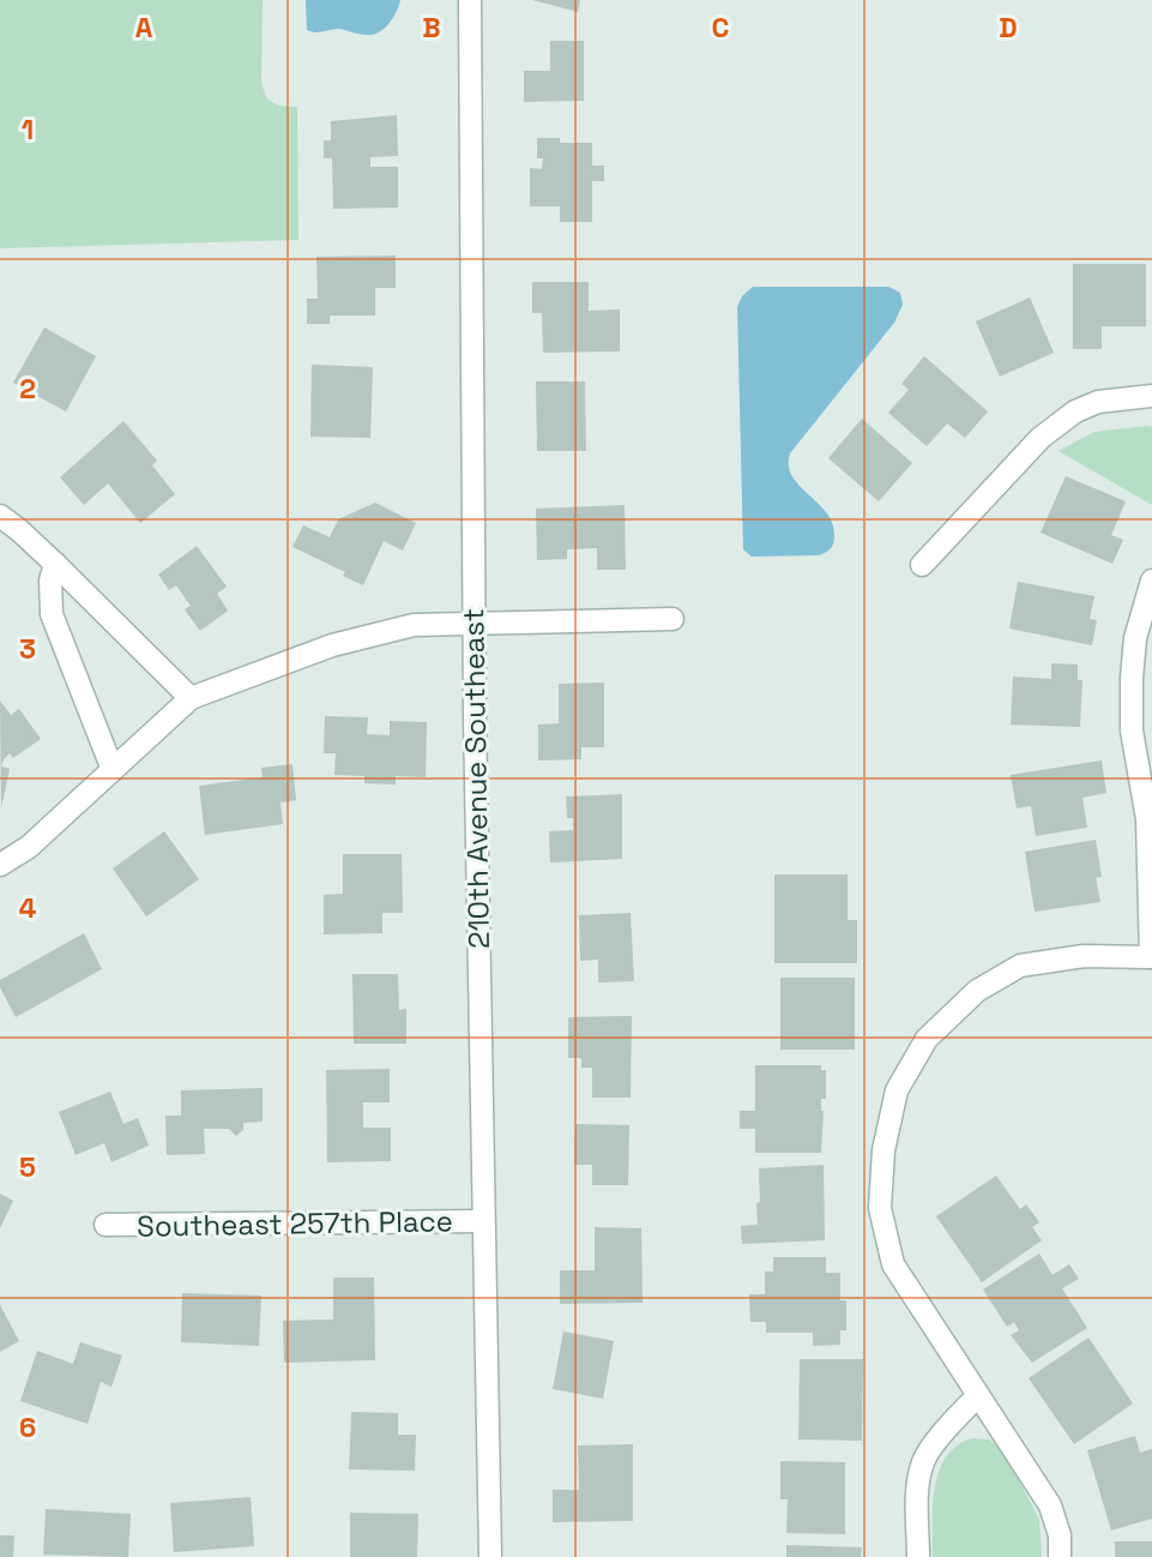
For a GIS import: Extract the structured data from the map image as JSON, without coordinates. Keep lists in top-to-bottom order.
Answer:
{
  "streets": {
    "street": ["210th Avenue Southeast", "Southeast 257th Place"]
  },
  "crossings": [
    ["210th Avenue Southeast", "Southeast 257th Place"]
  ],
  "grid": {
    "columns": [
      "A",
      "B",
      "C",
      "D"
    ],
    "rows": [
      "1",
      "2",
      "3",
      "4",
      "5",
      "6"
    ]
  }
}
